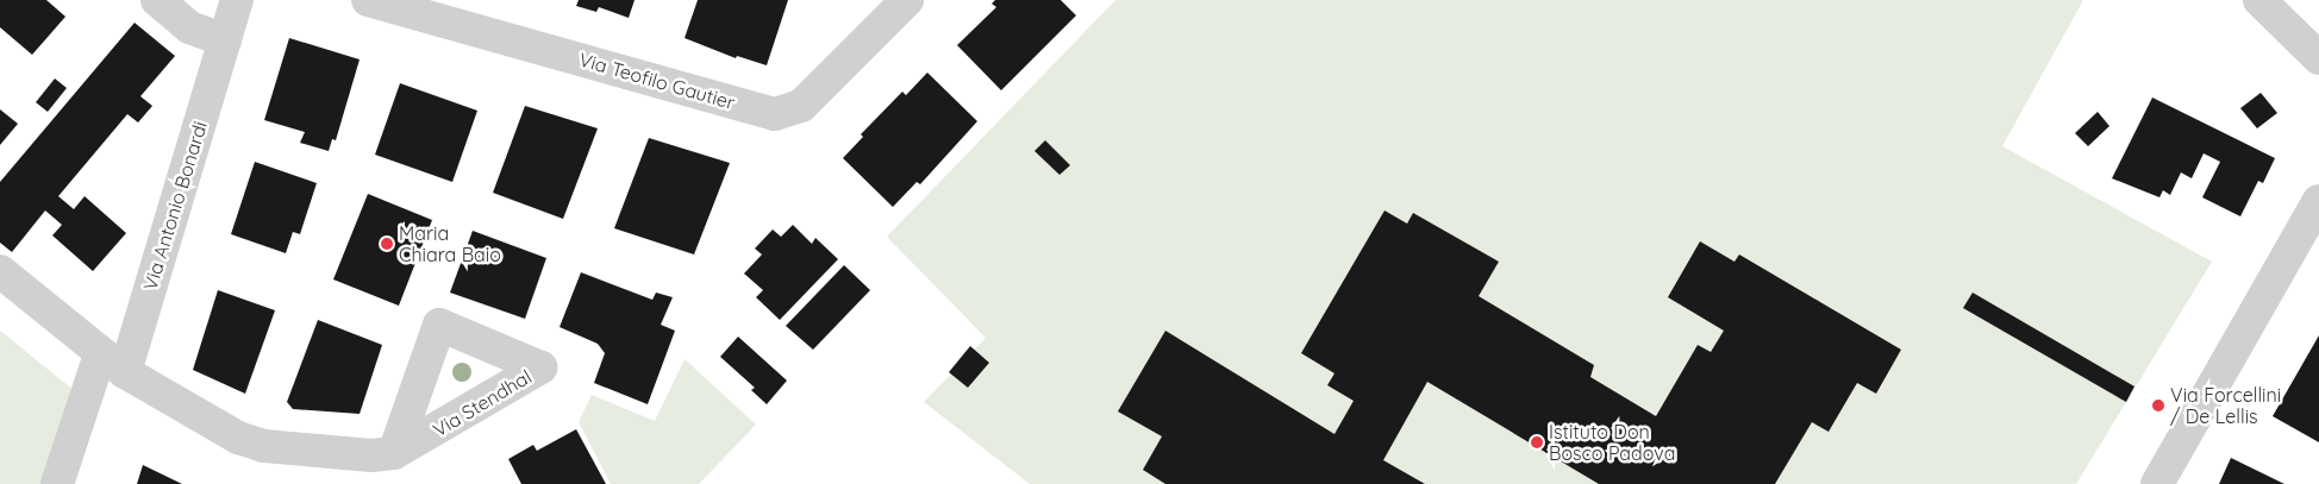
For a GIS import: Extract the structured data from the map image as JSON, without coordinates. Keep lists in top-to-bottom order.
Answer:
{
  "streets": {
    "street": ["Via Teofilo Gautier", "Via Antonio Bonardi", "Via Stendhal"]
  },
  "crossings": [
    ["Via Antonio Bonardi", "Via Stendhal"]
  ],
  "places": ["Maria Chiara Baio", "Via Forcellini / De Lellis", "Istituto Don Bosco Padova"]
}
